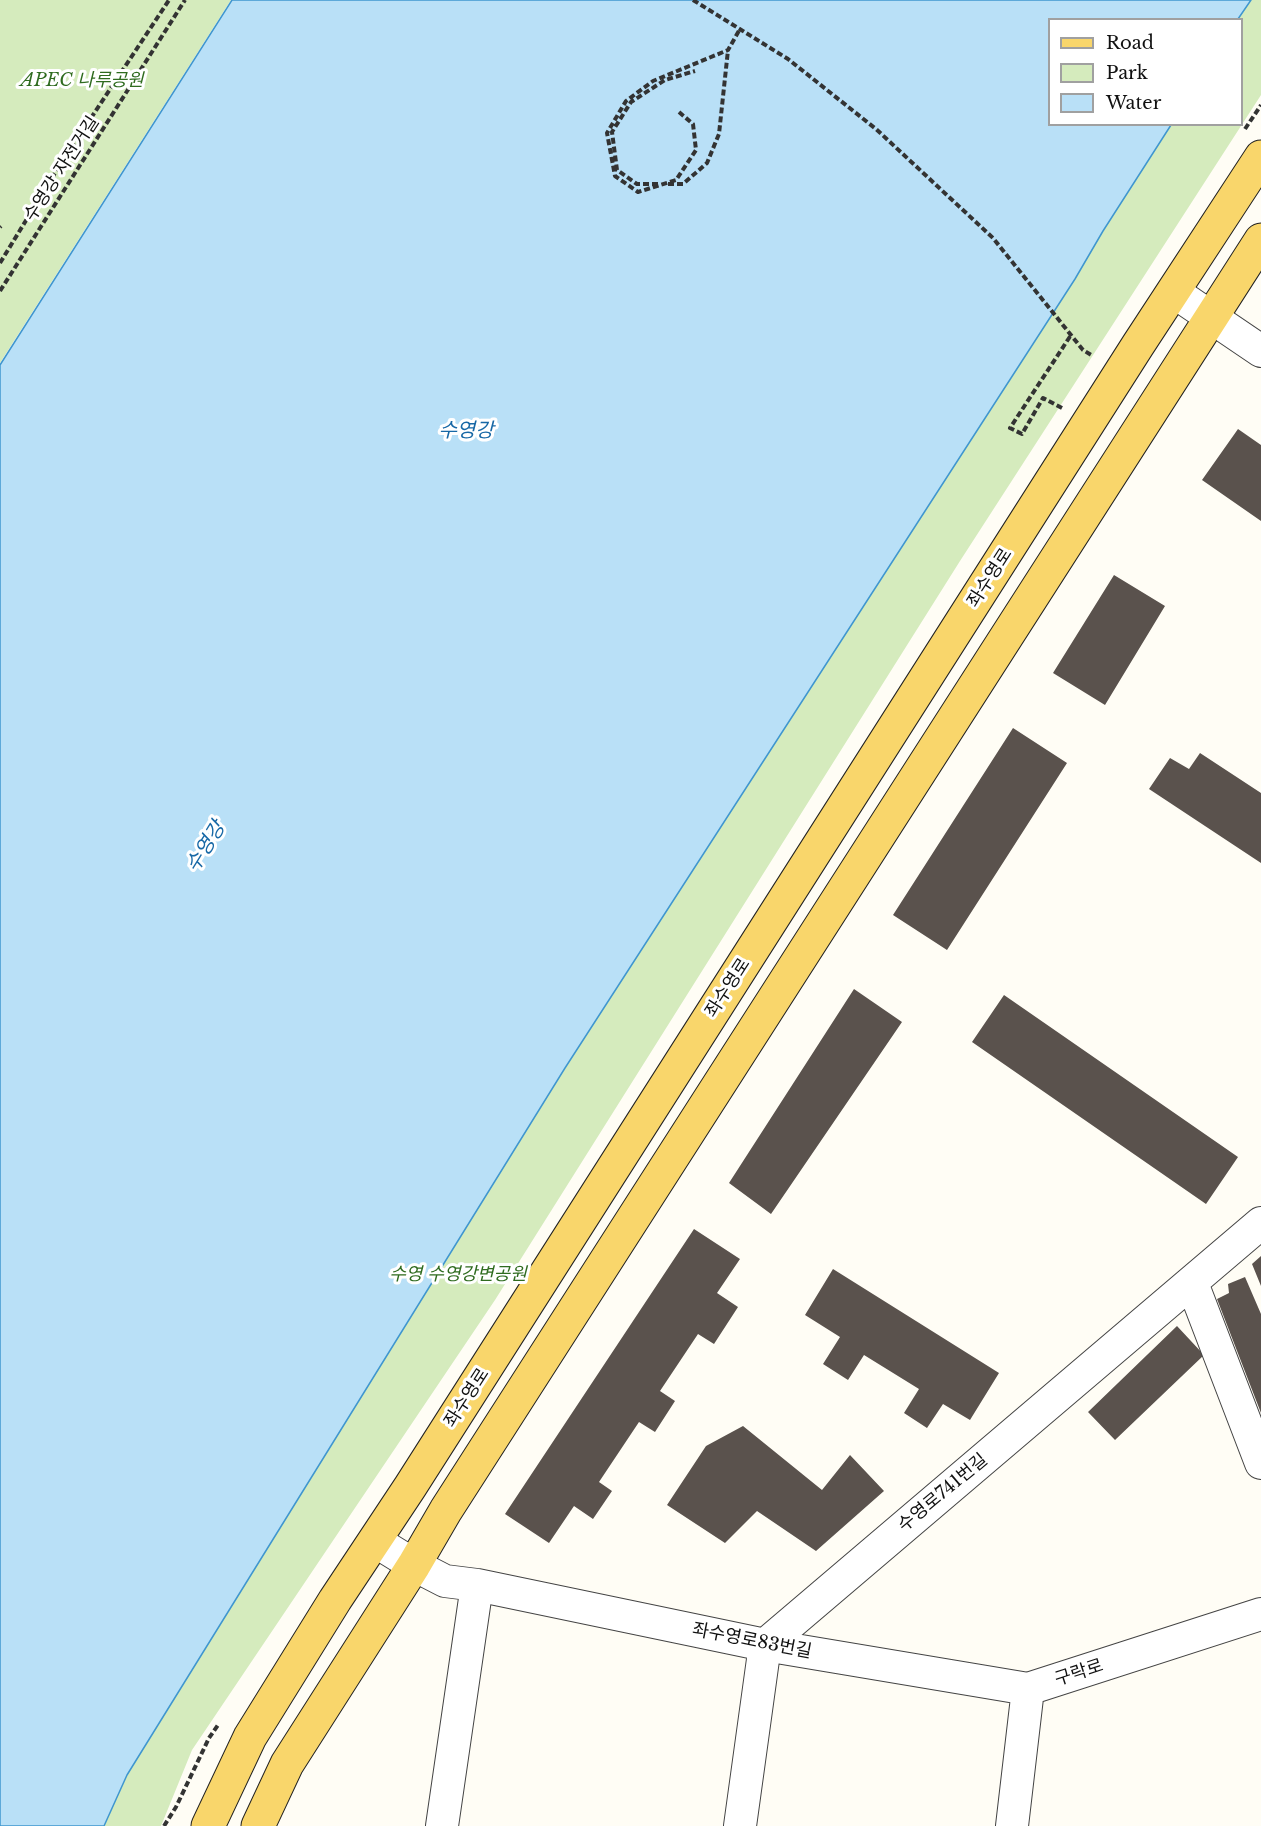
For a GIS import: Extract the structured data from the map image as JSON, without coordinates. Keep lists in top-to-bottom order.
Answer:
{
  "streets": {
    "main road": ["좌수영로"],
    "street": ["수영로741번길", "좌수영로83번길", "구락로"],
    "path": ["수영강 자전거길"]
  },
  "crossings": [
    ["좌수영로", "좌수영로83번길"],
    ["수영로741번길", "좌수영로83번길"],
    ["좌수영로83번길", "구락로"]
  ],
  "water": ["수영강"],
  "parks": ["APEC 나루공원", "수영 수영강변공원"],
  "legend": ["Road", "Park", "Water"]
}
